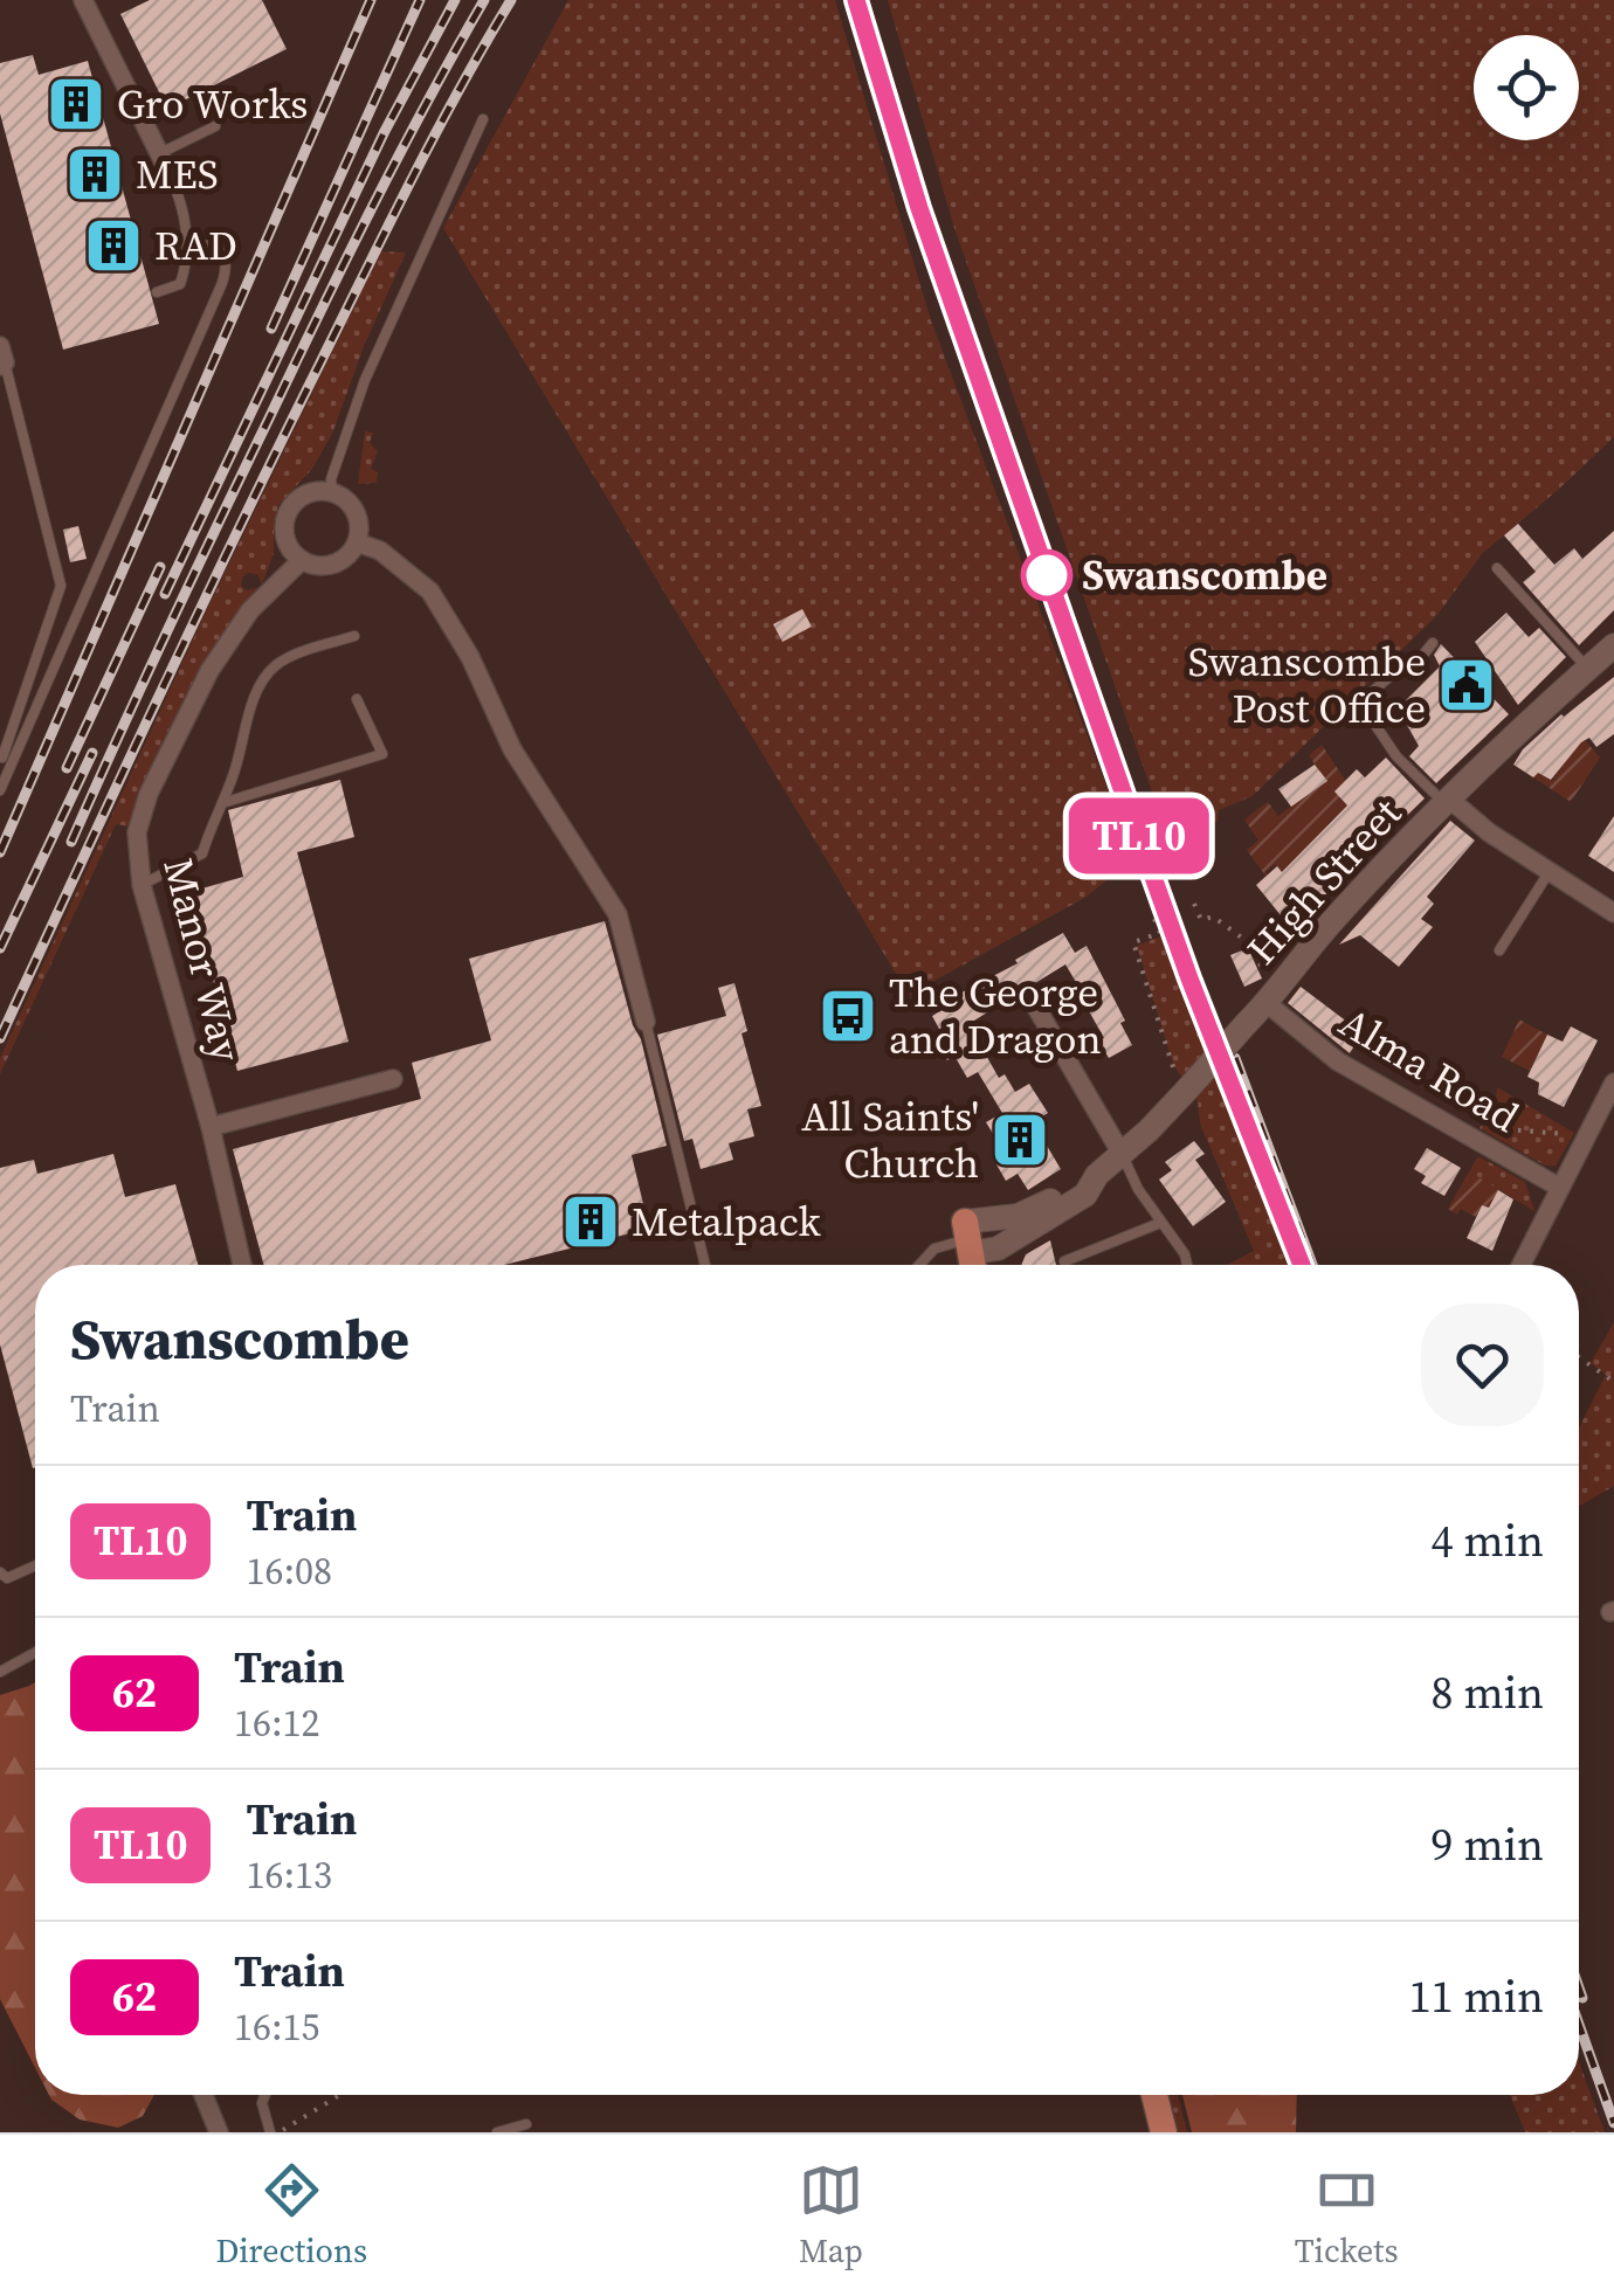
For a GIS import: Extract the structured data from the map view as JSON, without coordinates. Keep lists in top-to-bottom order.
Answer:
{
  "streets": {
    "main road": ["High Street"],
    "street": ["Manor Way", "Alma Road"]
  },
  "crossings": [
    ["High Street", "Alma Road"]
  ],
  "places": {
    "building": [
      "Gro Works",
      "MES",
      "RAD",
      "All Saints' Church",
      "Metalpack"
    ],
    "other": ["Swanscombe"],
    "public building": ["Swanscombe Post Office"],
    "bus stop": ["The George and Dragon"]
  },
  "page": {
    "on_map": "TL10",
    "heading": ["Swanscombe", "Train"],
    "list": [
      {
        "mark": "TL10",
        "name": "Train",
        "note": "16:08",
        "value": "4 min"
      },
      {
        "mark": "62",
        "name": "Train",
        "note": "16:12",
        "value": "8 min"
      },
      {
        "mark": "TL10",
        "name": "Train",
        "note": "16:13",
        "value": "9 min"
      },
      {
        "mark": "62",
        "name": "Train",
        "note": "16:15",
        "value": "11 min"
      }
    ],
    "tabs": ["Directions", "Map", "Tickets"]
  }
}
